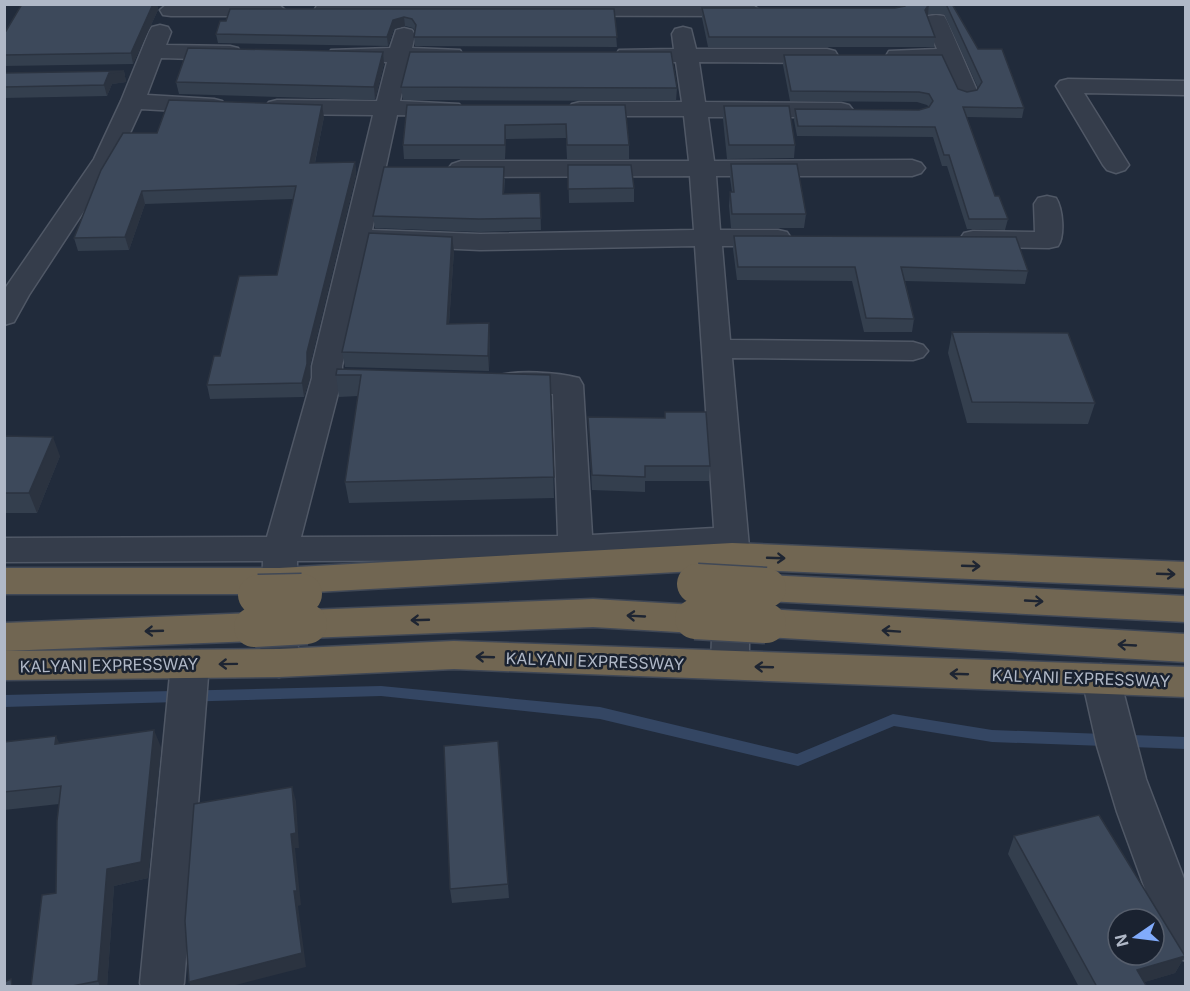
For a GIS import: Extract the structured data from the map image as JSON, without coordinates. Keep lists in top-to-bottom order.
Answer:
{
  "streets": {
    "highway": ["KALYANI EXPRESSWAY"]
  },
  "north": "left"
}
